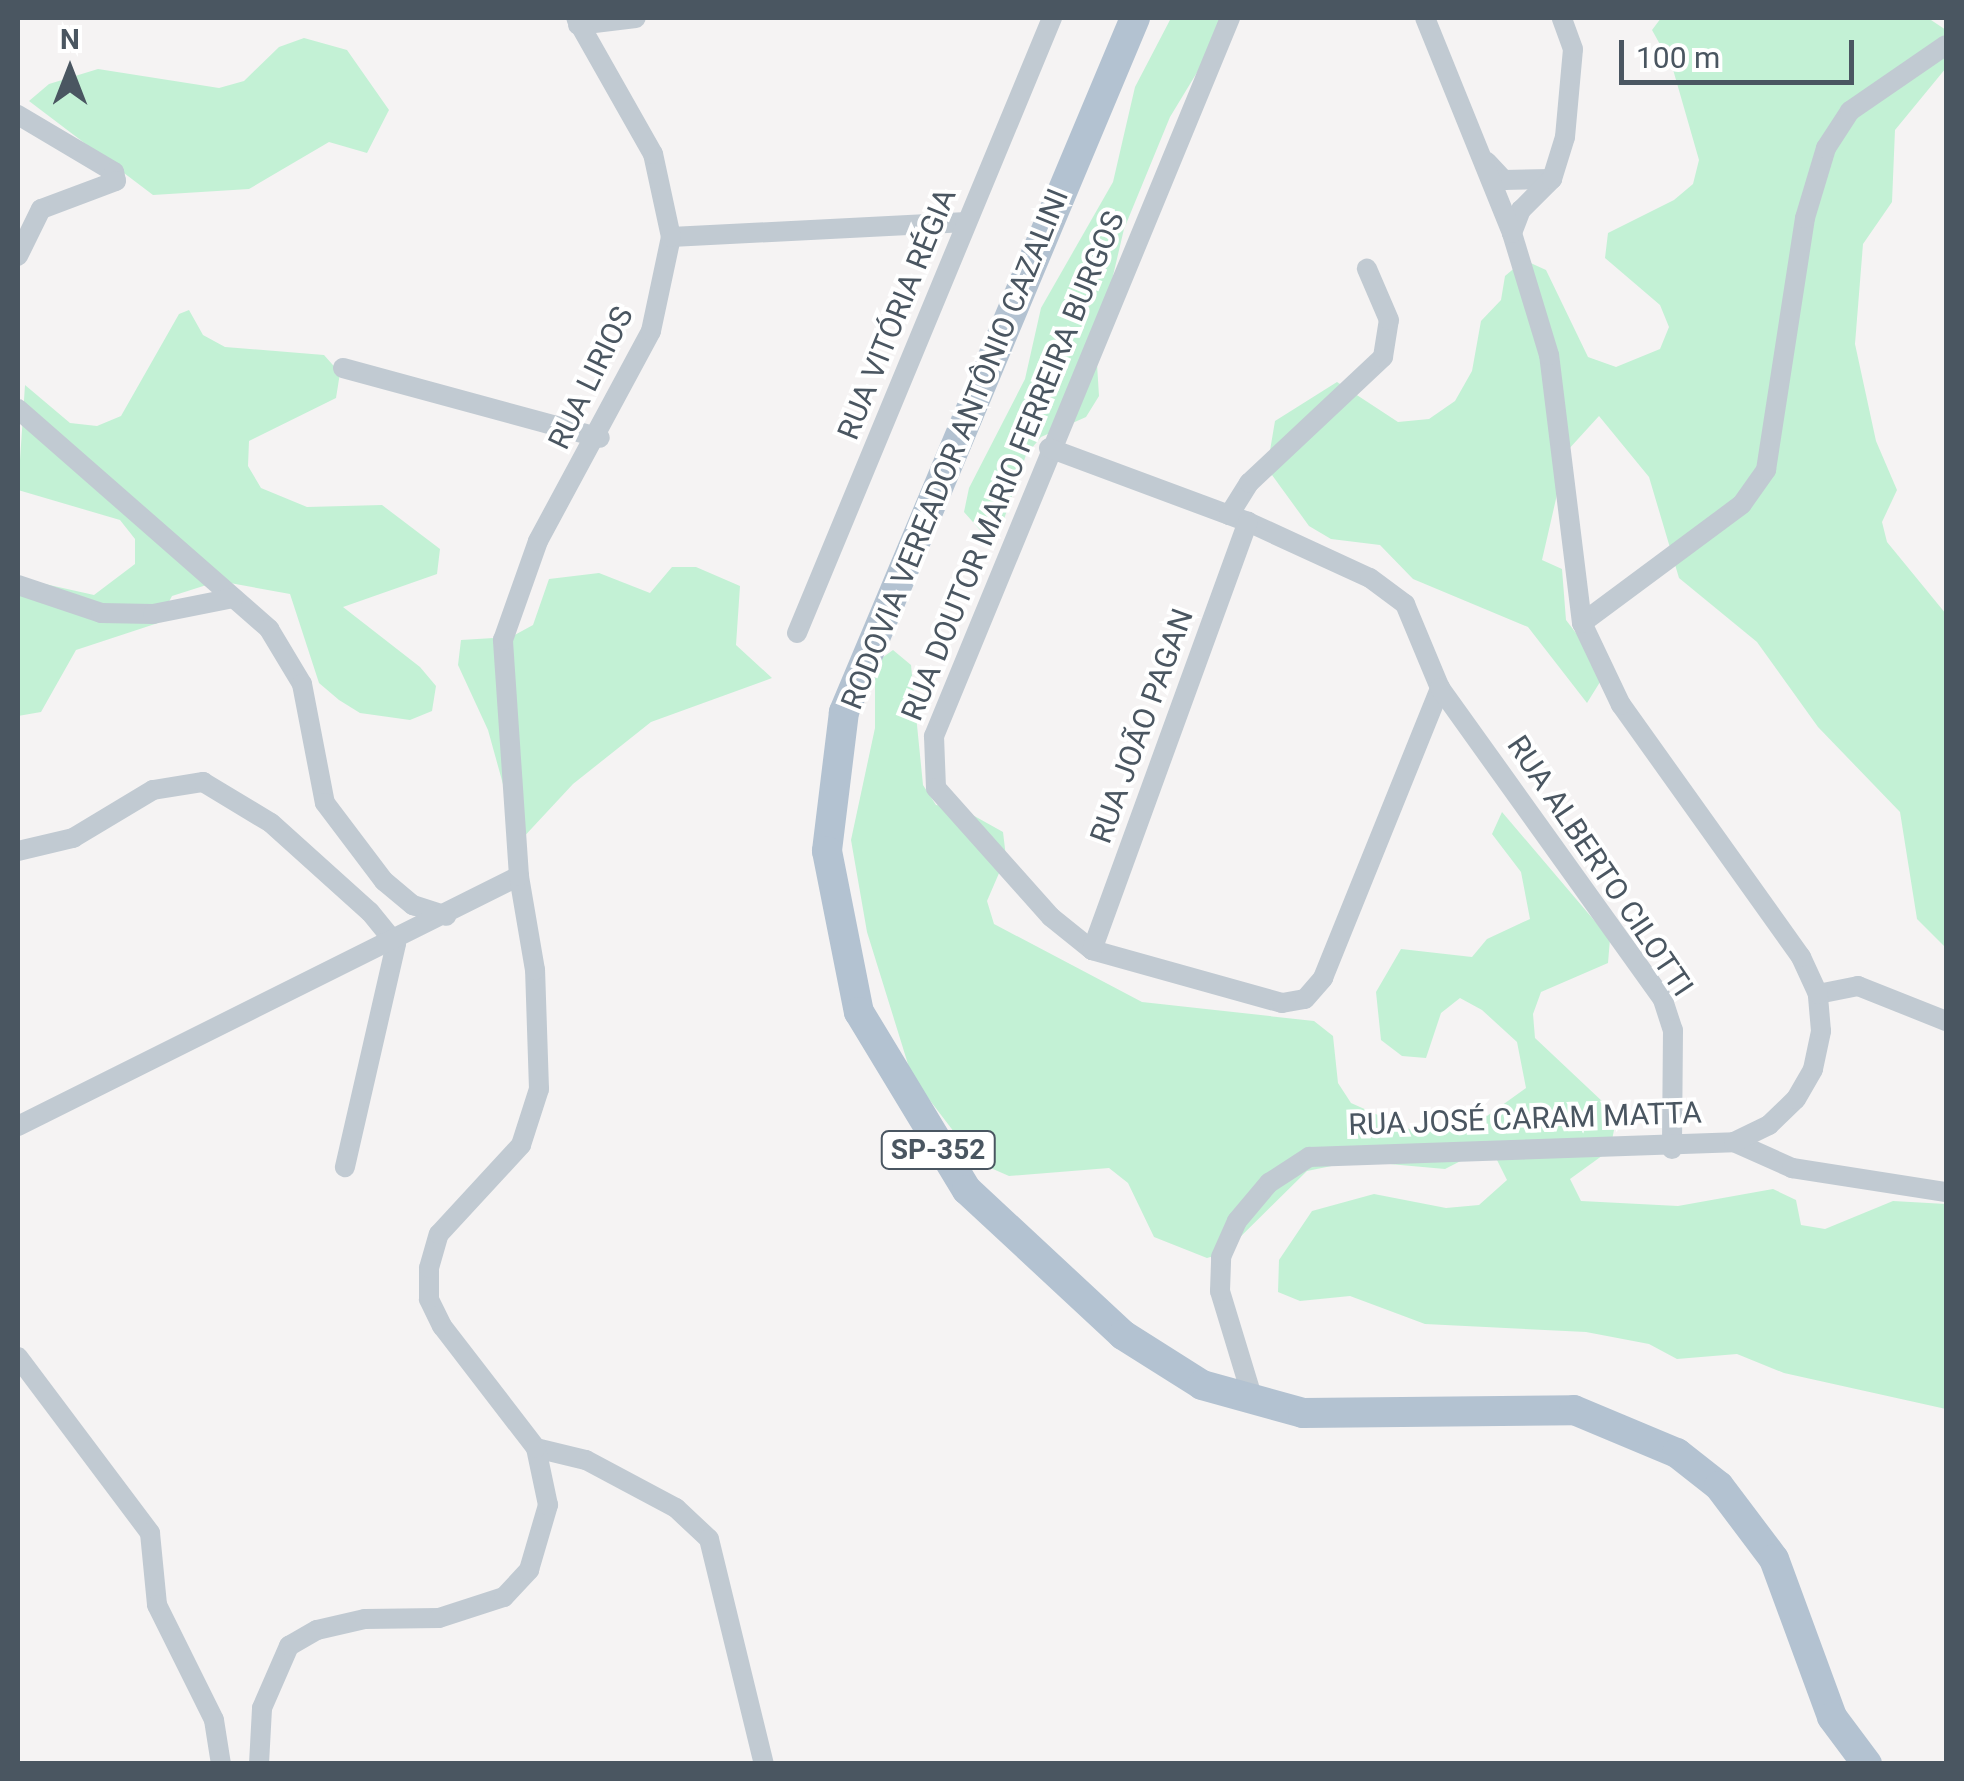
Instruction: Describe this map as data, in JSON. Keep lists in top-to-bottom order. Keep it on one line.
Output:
{"streets":{"main road":["RODOVIA VEREADOR ANTÔNIO CAZALINI","SP-352"],"street":["RUA VITÓRIA RÉGIA","RUA LIRIOS","RUA DOUTOR MARIO FERREIRA BURGOS","RUA JOÃO PAGAN","RUA ALBERTO CILOTTI","RUA JOSÉ CARAM MATTA"]},"crossings":[["RODOVIA VEREADOR ANTÔNIO CAZALINI","RUA JOSÉ CARAM MATTA"],["RUA DOUTOR MARIO FERREIRA BURGOS","RUA JOÃO PAGAN"],["RUA DOUTOR MARIO FERREIRA BURGOS","RUA ALBERTO CILOTTI"],["RUA JOÃO PAGAN","RUA ALBERTO CILOTTI"],["RUA ALBERTO CILOTTI","RUA JOSÉ CARAM MATTA"]],"scale_bar":"100 m","north":"top"}
